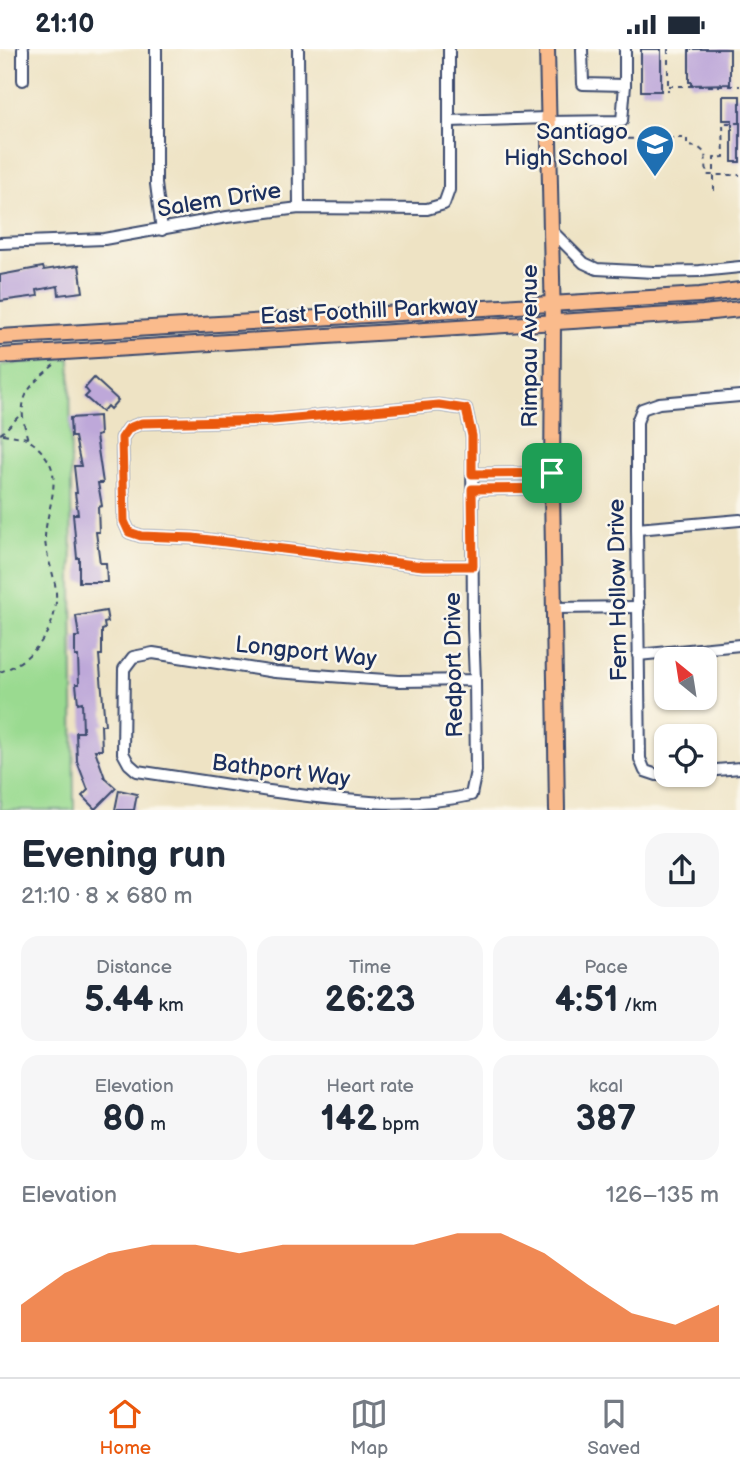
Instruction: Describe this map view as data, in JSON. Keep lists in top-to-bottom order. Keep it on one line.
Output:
{"streets":{"main road":["East Foothill Parkway","Rimpau Avenue"],"street":["Salem Drive","Fern Hollow Drive","Longport Way","Redport Drive","Bathport Way"]},"crossings":[["East Foothill Parkway","Rimpau Avenue"],["Longport Way","Redport Drive"],["Longport Way","Bathport Way"],["Redport Drive","Bathport Way"]],"places":{"school or university":["Santiago High School"]},"north":"top left","page":{"status":"21:10","heading":["Evening run","21:10 · 8 × 680 m"],"stats":[["Distance","5.44 km"],["Time","26:23"],["Pace","4:51 /km"],["Elevation","80 m"],["Heart rate","142 bpm"],["kcal","387"]],"chart":["Elevation","126–135 m"],"tabs":["Home","Map","Saved"]}}
